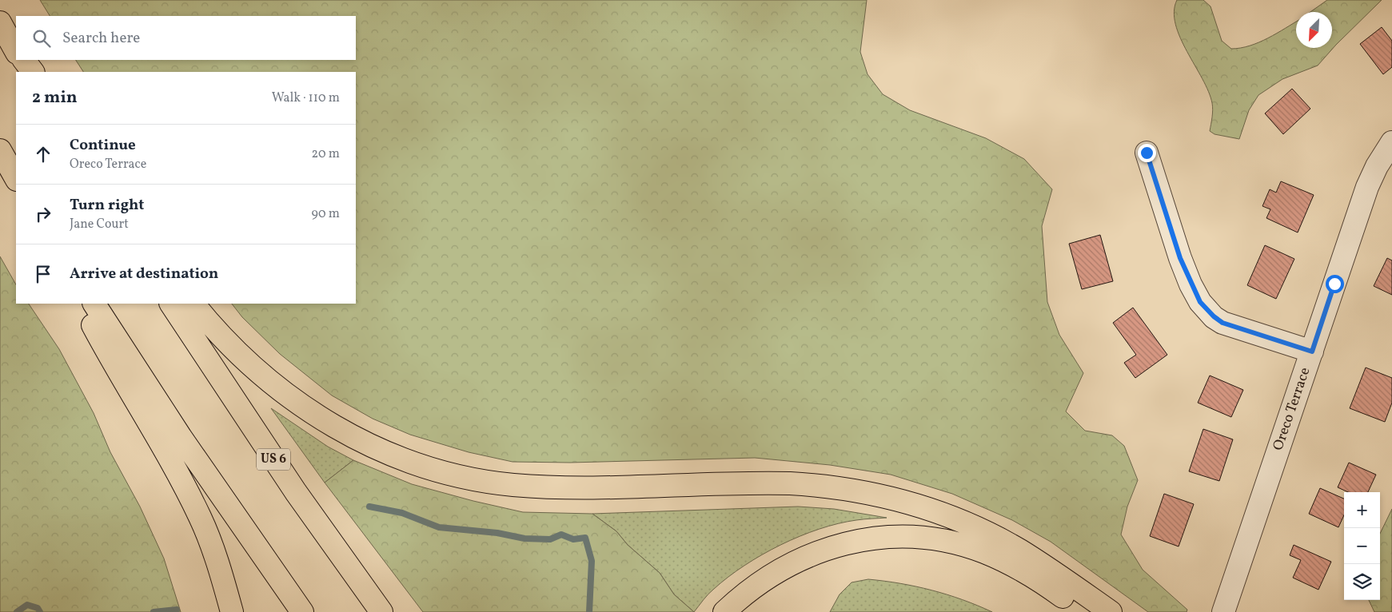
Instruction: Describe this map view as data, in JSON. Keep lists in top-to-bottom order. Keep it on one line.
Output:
{"streets":{"highway":["US 6"],"street":["Oreco Terrace"]},"north":"bottom left","page":{"search":"Search here","heading":["2 min","Walk · 110 m"],"list":[["Continue","Oreco Terrace","20 m"],["Turn right","Jane Court","90 m"],"Arrive at destination"],"map_buttons":["+","−"]}}
